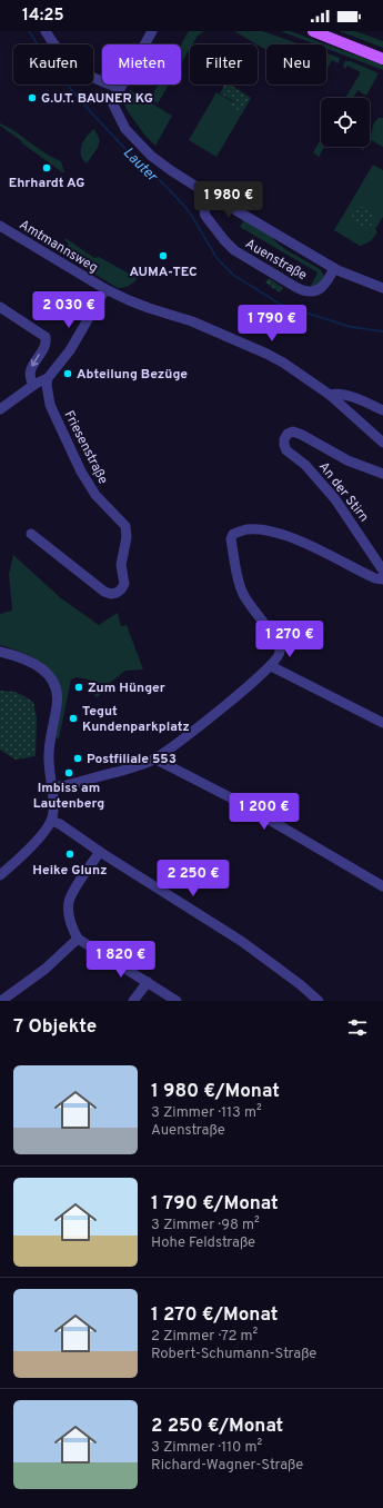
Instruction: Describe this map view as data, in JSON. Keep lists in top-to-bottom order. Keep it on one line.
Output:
{"streets":{"street":["Amtmannsweg","Auenstraße","Friesenstraße","An der Stirn"]},"water":["Lauter"],"places":["G.U.T. BAUNER KG","Ehrhardt AG","AUMA-TEC","Abteilung Bezüge","Zum Hünger","Tegut Kundenparkplatz","Postfiliale 553","Imbiss am Lautenberg","Heike Glunz"],"page":{"status":"14:25","chip":["Kaufen","Mieten","Filter","Neu"],"price":["1 980 €","2 030 €","1 790 €","1 270 €","1 200 €","2 250 €","1 820 €"],"heading":"7 Objekte","list":[{"name":"1 980 €/Monat","note":"3 Zimmer · 113 m² · Auenstraße"},{"name":"1 790 €/Monat","note":"3 Zimmer · 98 m² · Hohe Feldstraße"},{"name":"1 270 €/Monat","note":"2 Zimmer · 72 m² · Robert-Schumann-Straße"},{"name":"2 250 €/Monat","note":"3 Zimmer · 110 m² · Richard-Wagner-Straße"}]}}
